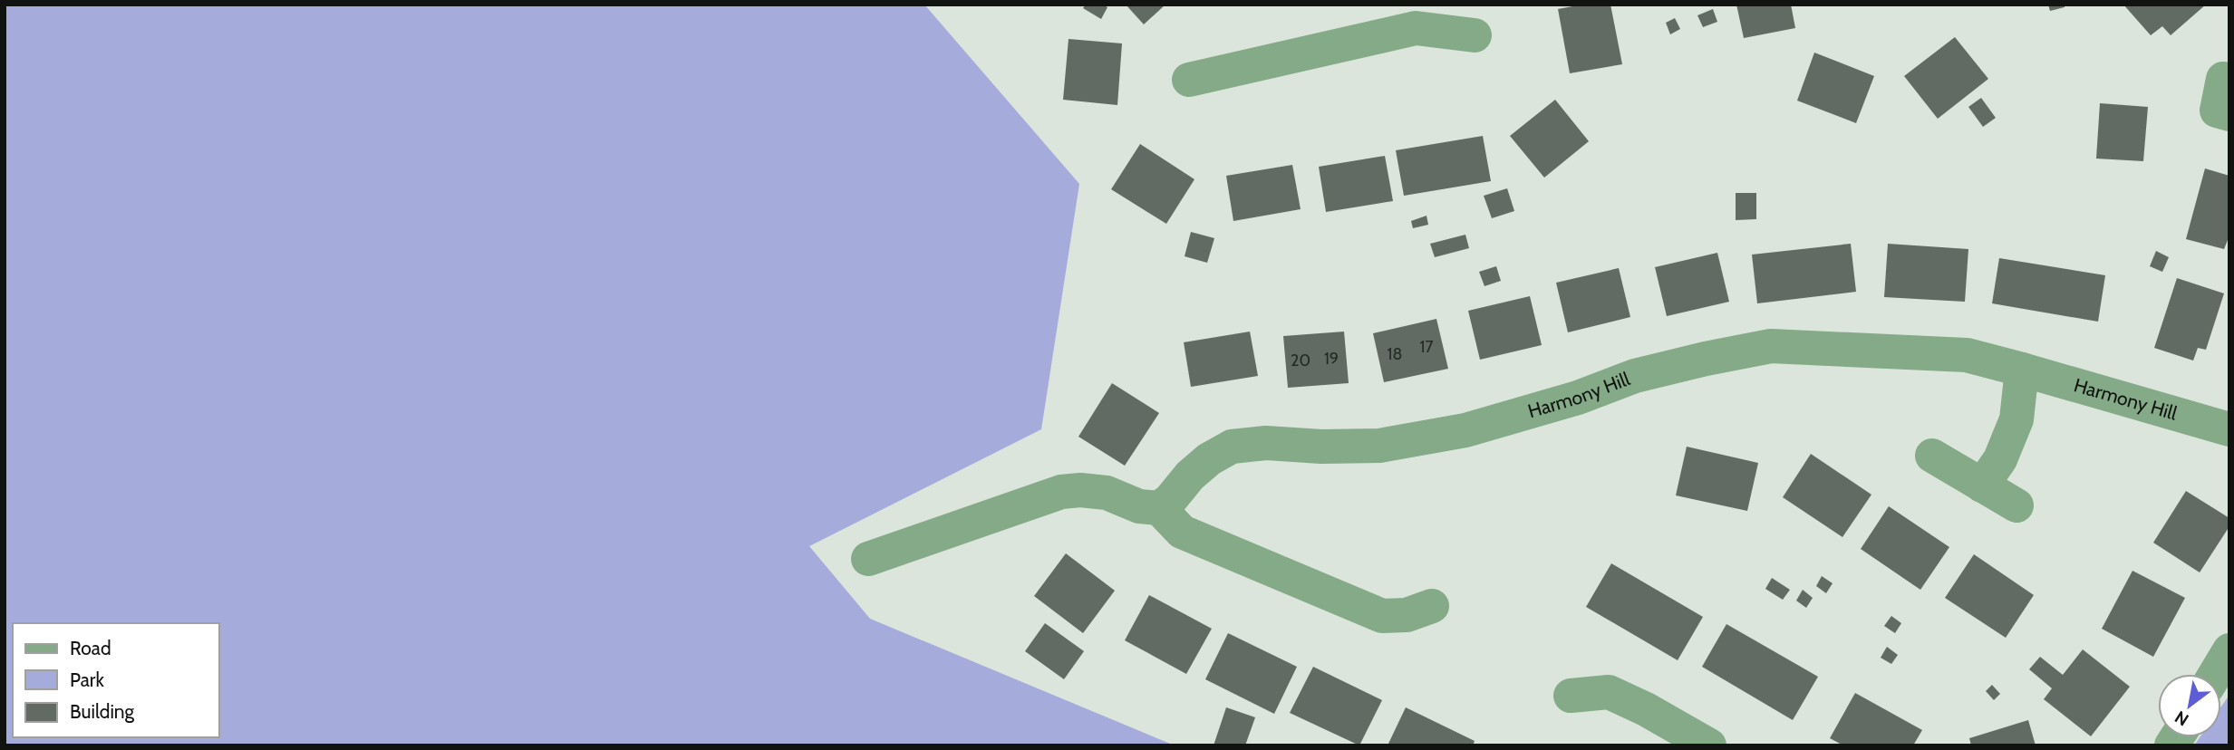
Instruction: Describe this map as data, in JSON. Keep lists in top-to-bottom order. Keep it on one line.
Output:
{"streets":{"street":["Harmony Hill"]},"house_numbers":["17","18","19","20"],"legend":["Road","Park","Building"],"north":"bottom left"}
